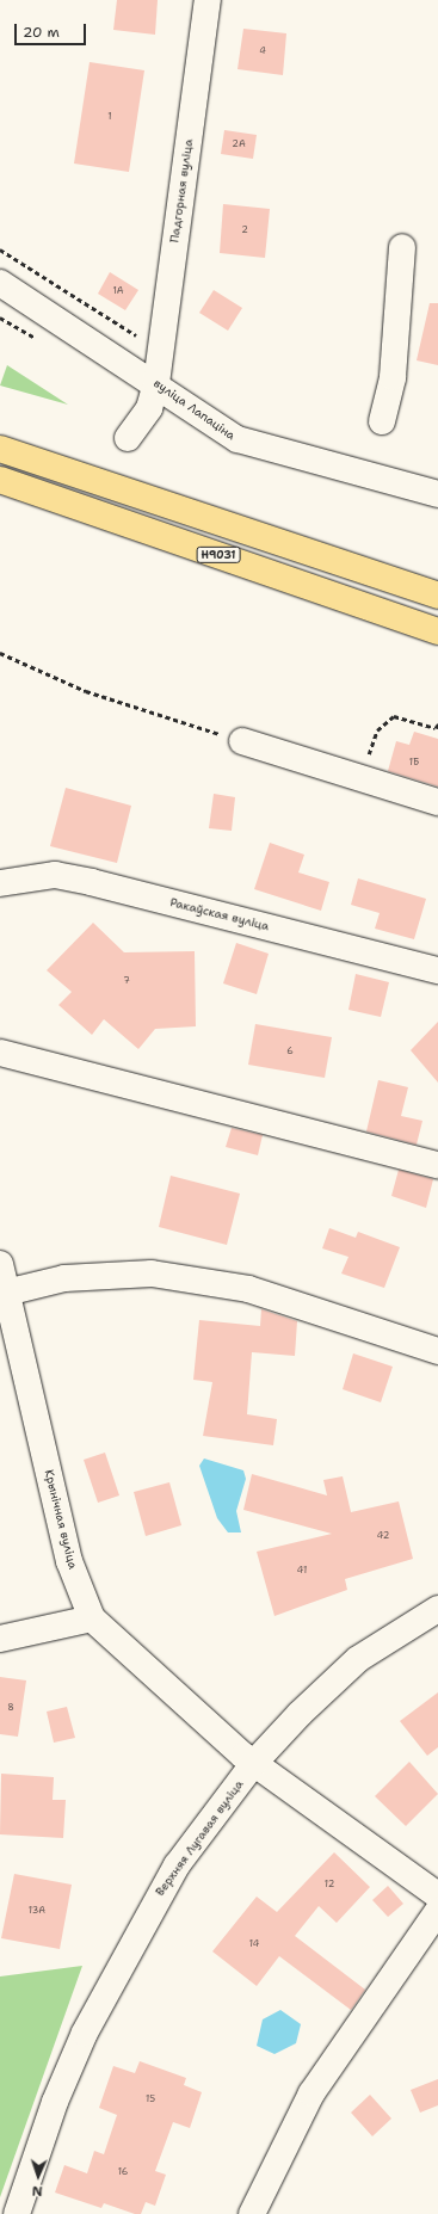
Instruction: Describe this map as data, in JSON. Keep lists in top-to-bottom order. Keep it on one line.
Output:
{"streets":{"main road":["Н9031"],"street":["Падгорная вуліца","вуліца Лапаціна","Ракаўская вуліца","Крынічная вуліца","Верхняя Лугавая вуліца"]},"crossings":[["Падгорная вуліца","вуліца Лапаціна"],["Крынічная вуліца","Верхняя Лугавая вуліца"]],"house_numbers":["4","1","2А","2","1А","1Б","7","6","42","41","8","12","13А","14","15","16"],"scale_bar":"20 m","north":"bottom"}
